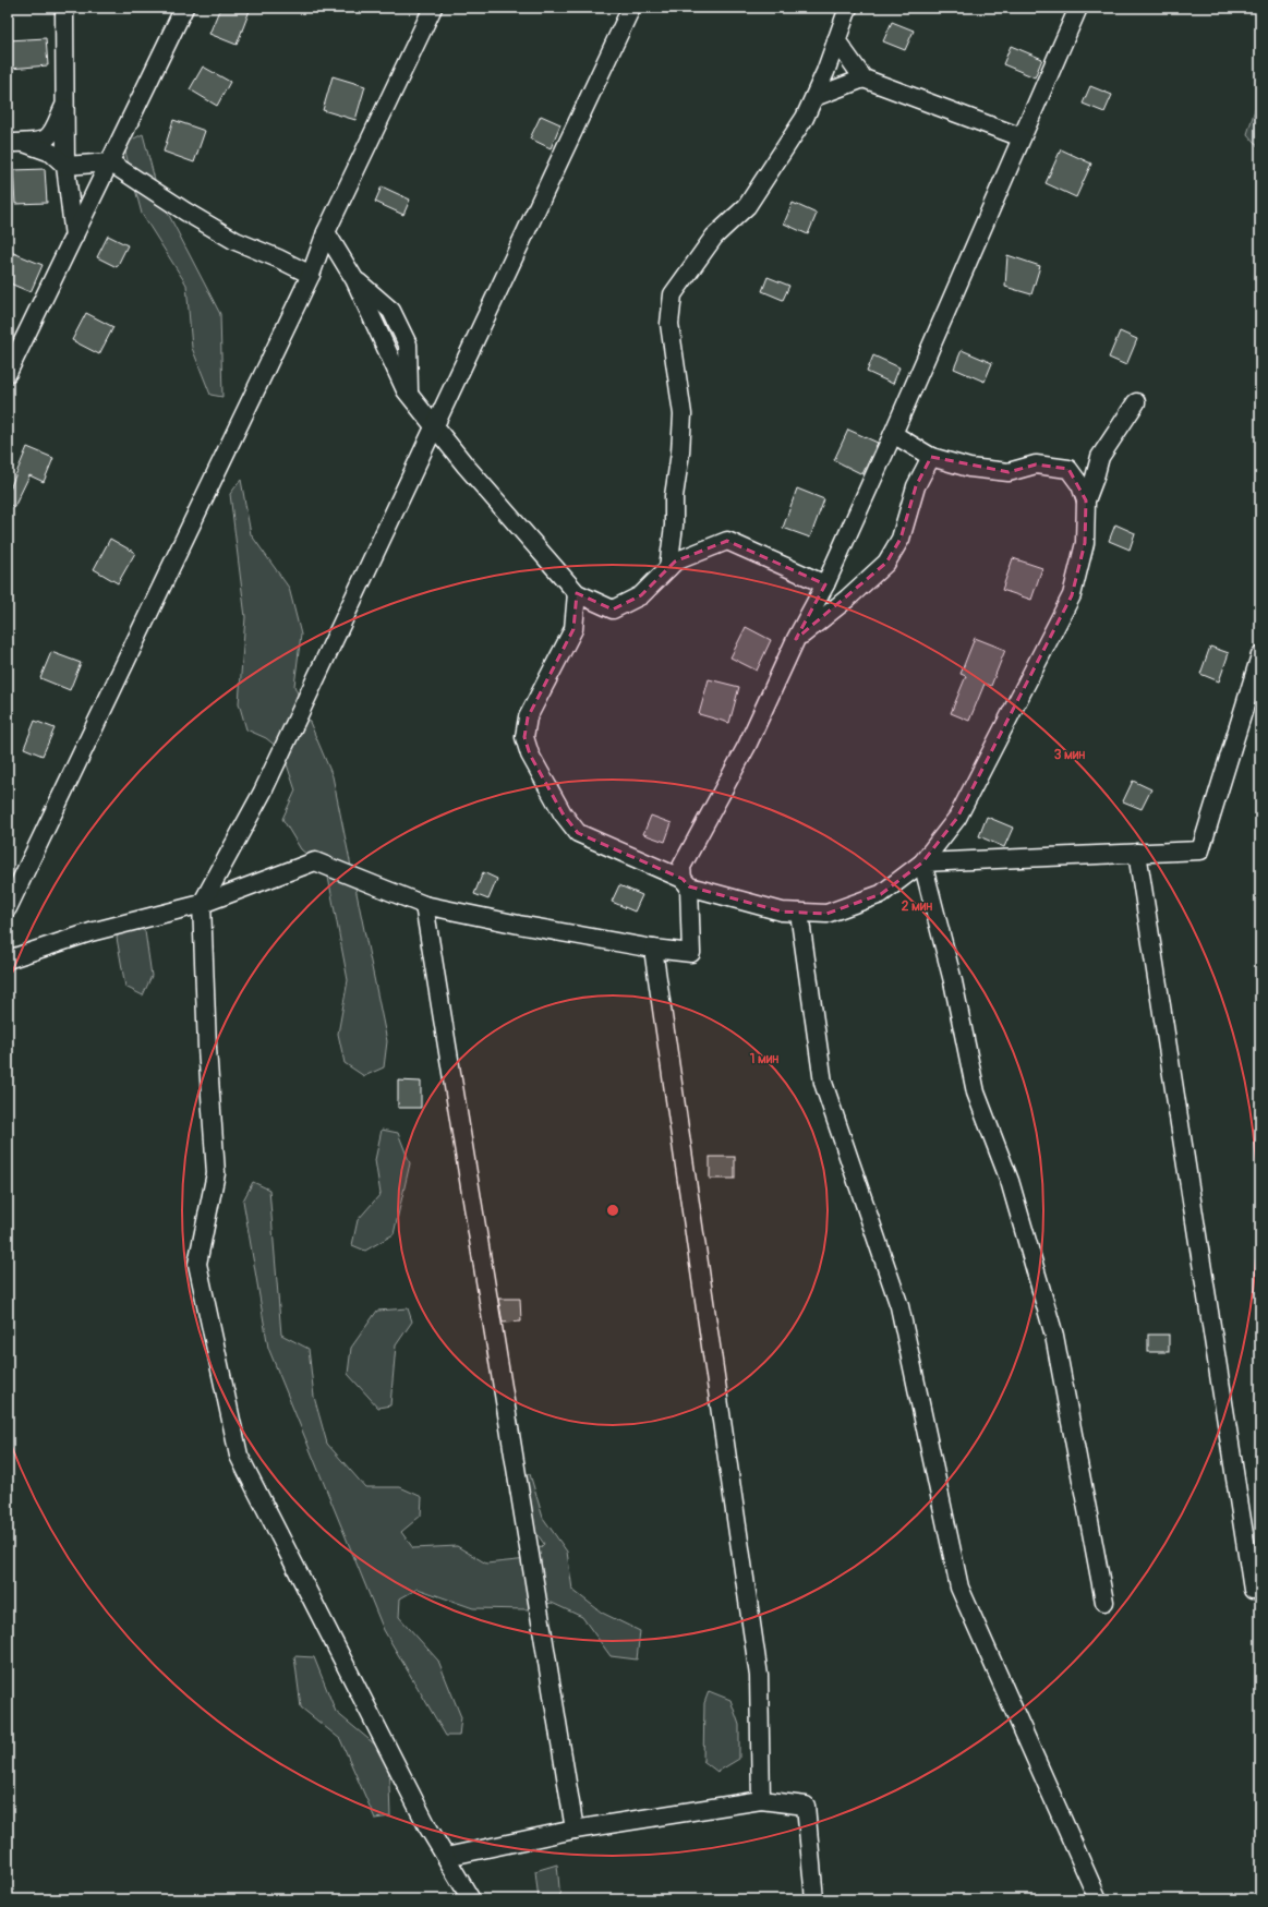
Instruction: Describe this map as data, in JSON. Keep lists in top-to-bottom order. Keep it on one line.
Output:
{"rings":["3 мин","2 мин","1 мин"]}
